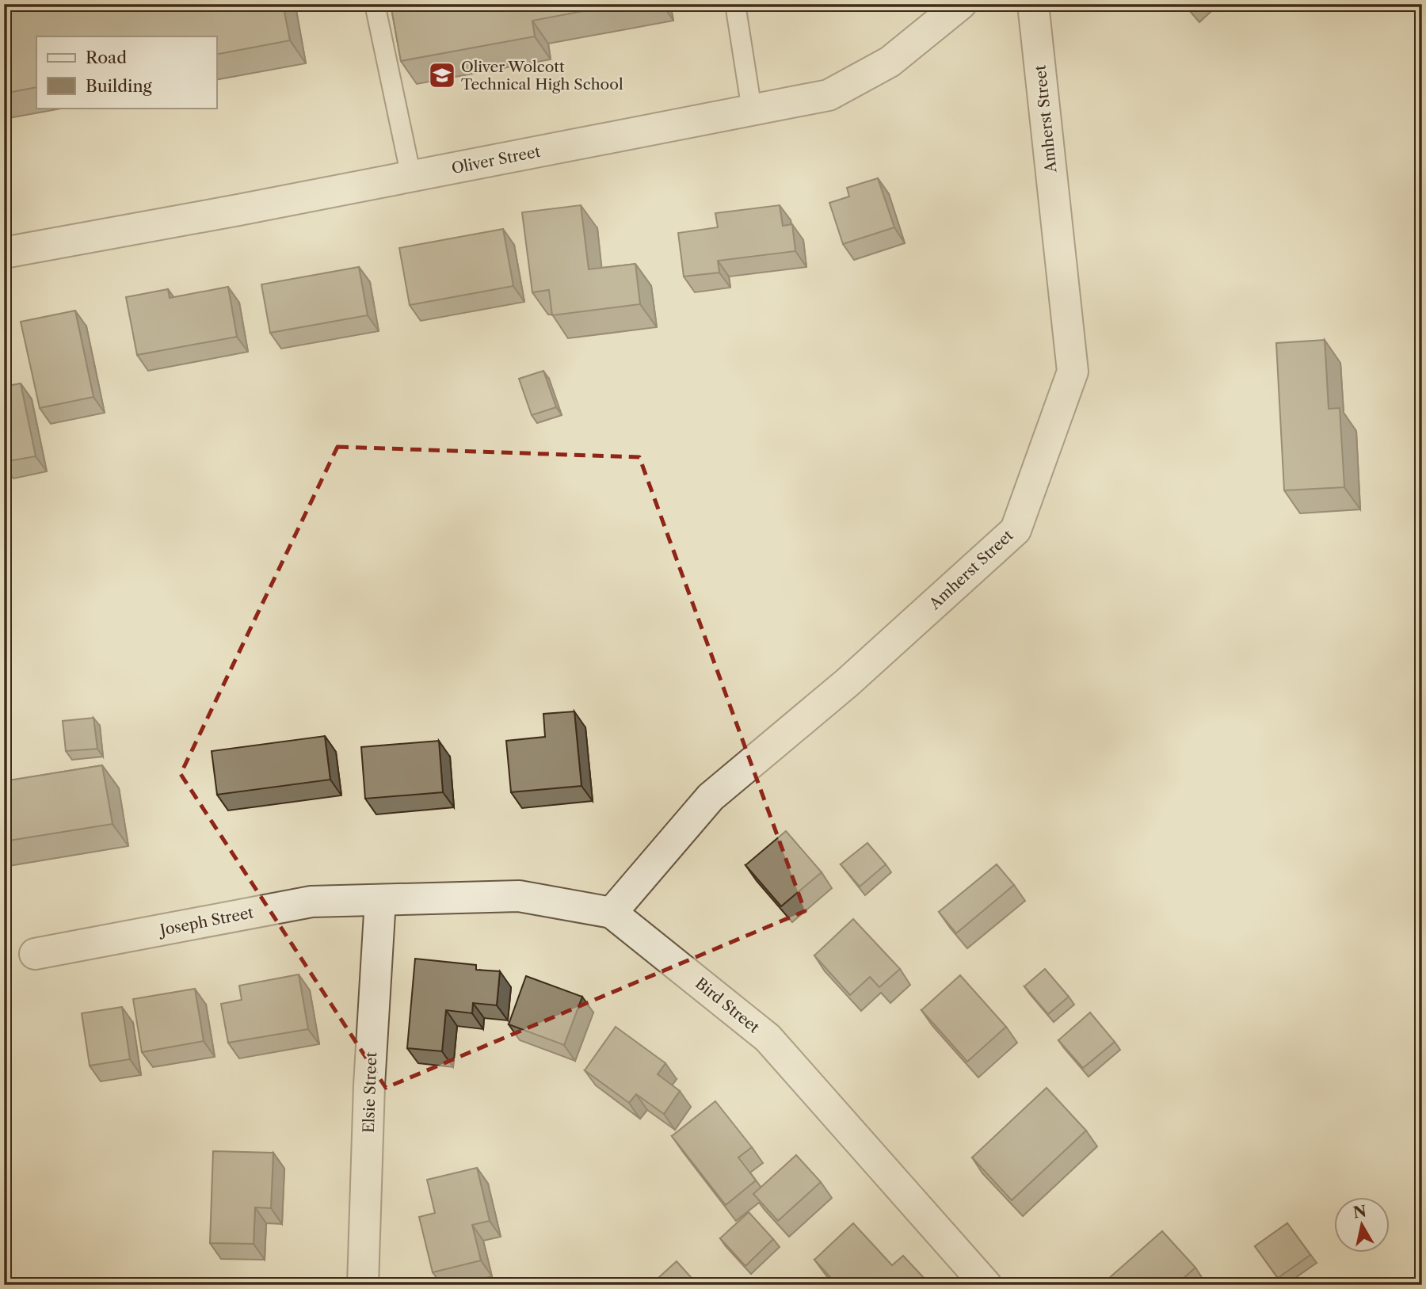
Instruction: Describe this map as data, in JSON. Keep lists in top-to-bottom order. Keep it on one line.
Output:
{"streets":{"street":["Amherst Street","Oliver Street","Joseph Street","Bird Street","Elsie Street"]},"crossings":[["Amherst Street","Bird Street"],["Joseph Street","Bird Street"],["Joseph Street","Elsie Street"],["Bird Street","Elsie Street"]],"places":{"school or university":["Oliver Wolcott Technical High School"]},"legend":["Road","Building"],"north":"top"}
